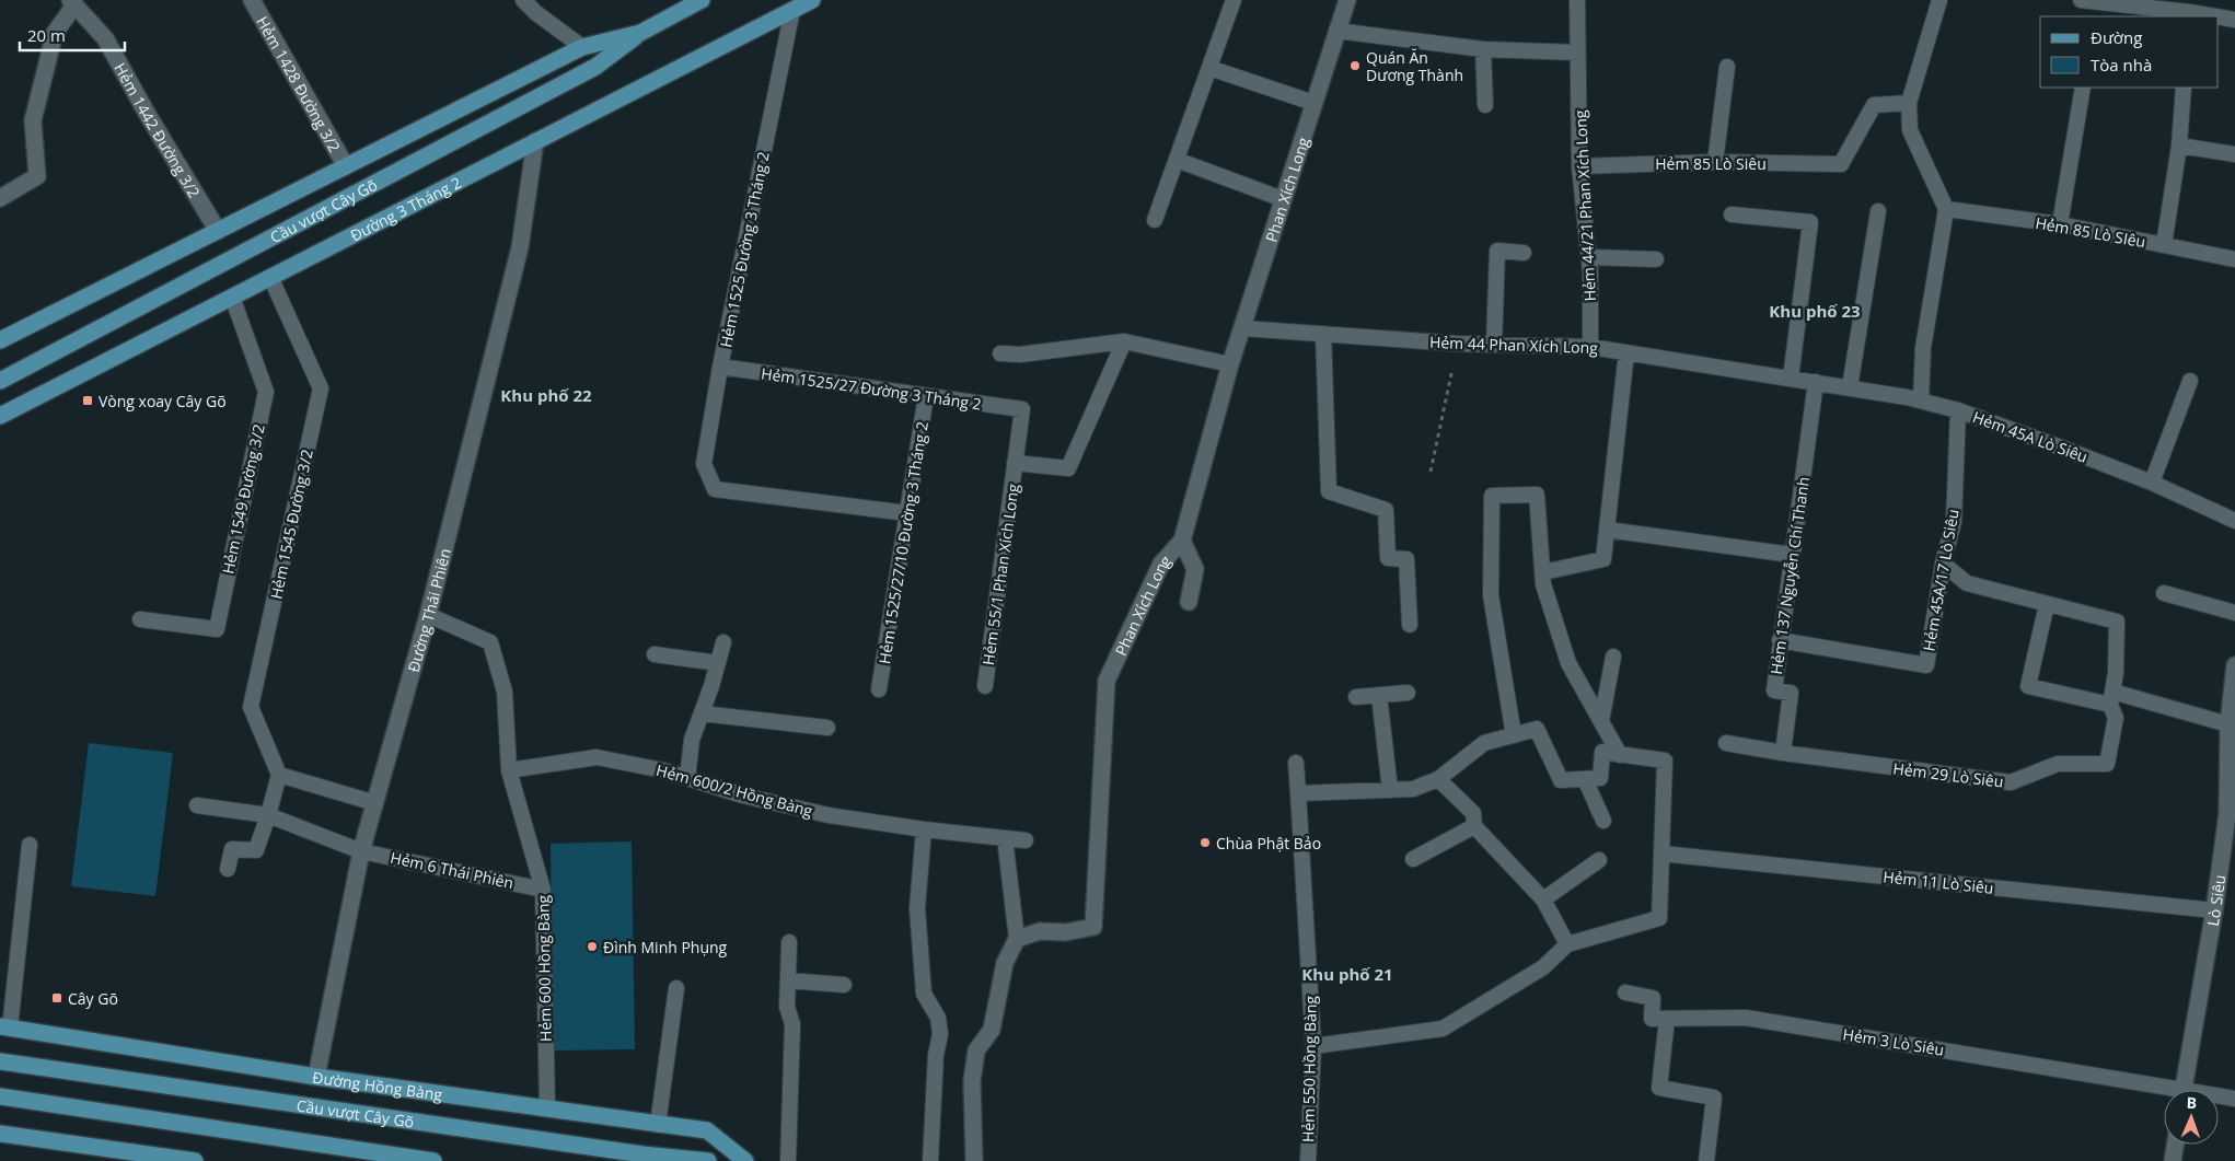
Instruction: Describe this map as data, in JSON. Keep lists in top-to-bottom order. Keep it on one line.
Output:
{"streets":{"main road":["Đường 3 Tháng 2","Cầu vượt Cây Gõ","Đường Hồng Bàng"],"street":["Hẻm 1428 Đường 3/2","Hẻm 1442 Đường 3/2","Phan Xích Long","Đường Thái Phiên","Lò Siêu"],"lane":["Hẻm 85 Lò Siêu","Hẻm 44/21 Phan Xích Long","Hẻm 85 Lò SIêu","Hẻm 1525 Đường 3 Tháng 2","Hẻm 44 Phan Xích Long","Hẻm 1525/27 Đường 3 Tháng 2","Hẻm 45A Lò Siêu","Hẻm 1549 Đường 3/2","Hẻm 1545 Đường 3/2","Hẻm 1525/27/10 Đường 3 Tháng 2","Hẻm 55/1 Phan Xích Long","Hẻm 137 Nguyễn Chí Thanh","Hẻm 45A/17 Lò Siêu","Hẻm 29 Lò Siêu","Hẻm 600/2 Hồng Bàng","Hẻm 6 Thái Phiên","Hẻm 11 Lò Siêu","Hẻm 600 Hồng Bàng","Hẻm 3 Lò Siêu","Hẻm 550 Hồng Bàng"]},"crossings":[["Hẻm 85 Lò Siêu","Hẻm 44/21 Phan Xích Long"],["Phan Xích Long","Hẻm 44 Phan Xích Long"],["Hẻm 44/21 Phan Xích Long","Hẻm 44 Phan Xích Long"],["Đường 3 Tháng 2","Hẻm 1525 Đường 3 Tháng 2"],["Đường 3 Tháng 2","Hẻm 1549 Đường 3/2"],["Đường 3 Tháng 2","Hẻm 1545 Đường 3/2"],["Đường 3 Tháng 2","Đường Thái Phiên"],["Hẻm 1525 Đường 3 Tháng 2","Hẻm 1525/27 Đường 3 Tháng 2"],["Hẻm 1525 Đường 3 Tháng 2","Hẻm 1525/27/10 Đường 3 Tháng 2"],["Hẻm 44 Phan Xích Long","Hẻm 45A Lò Siêu"],["Hẻm 44 Phan Xích Long","Hẻm 137 Nguyễn Chí Thanh"],["Hẻm 1525/27 Đường 3 Tháng 2","Hẻm 1525/27/10 Đường 3 Tháng 2"],["Hẻm 1525/27 Đường 3 Tháng 2","Hẻm 55/1 Phan Xích Long"],["Hẻm 45A Lò Siêu","Hẻm 137 Nguyễn Chí Thanh"],["Hẻm 45A Lò Siêu","Hẻm 45A/17 Lò Siêu"],["Hẻm 137 Nguyễn Chí Thanh","Hẻm 45A/17 Lò Siêu"],["Hẻm 137 Nguyễn Chí Thanh","Hẻm 29 Lò Siêu"],["Đường Thái Phiên","Hẻm 6 Thái Phiên"],["Đường Thái Phiên","Hẻm 600 Hồng Bàng"],["Đường Thái Phiên","Đường Hồng Bàng"],["Hẻm 600/2 Hồng Bàng","Hẻm 600 Hồng Bàng"],["Hẻm 6 Thái Phiên","Hẻm 600 Hồng Bàng"],["Hẻm 11 Lò Siêu","Lò Siêu"],["Hẻm 600 Hồng Bàng","Đường Hồng Bàng"]],"districts":["Khu phố 23","Khu phố 22","Khu phố 21"],"places":{"other":["Quán Ăn Dương Thành","Chùa Phật Bảo","Đình Minh Phụng"],"transit":["Vòng xoay Cây Gõ","Cây Gõ"]},"legend":["Đường","Tòa nhà"],"scale_bar":"20 m","north":"top"}
